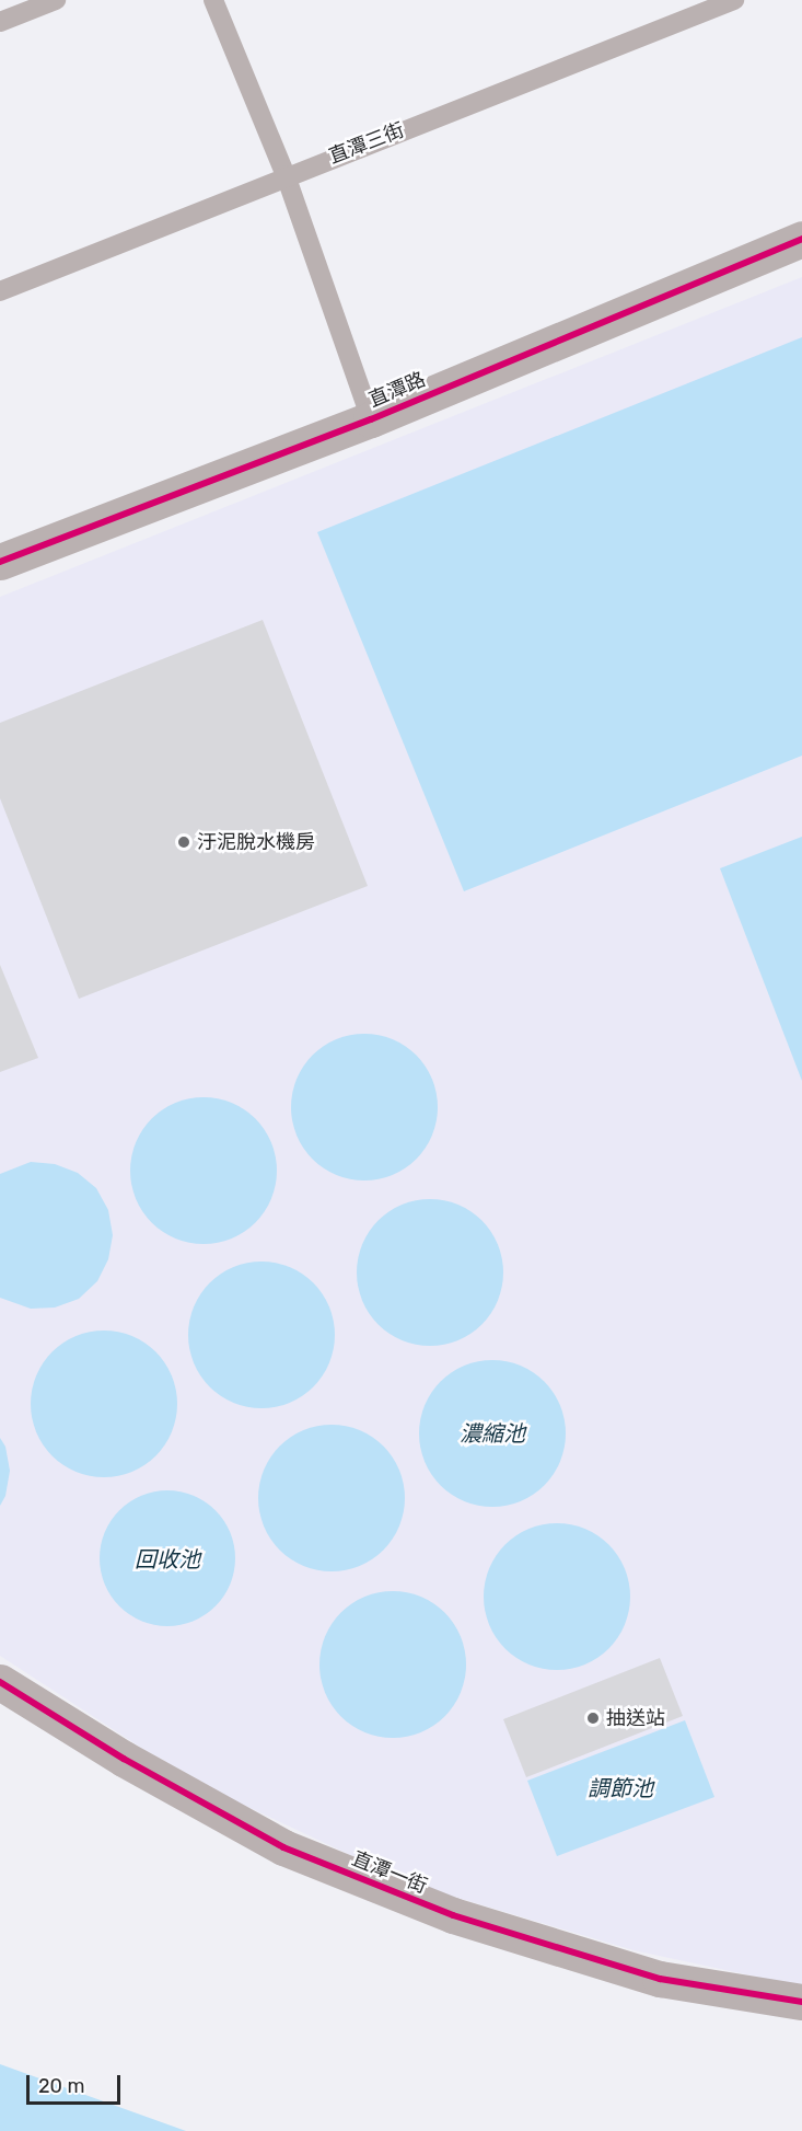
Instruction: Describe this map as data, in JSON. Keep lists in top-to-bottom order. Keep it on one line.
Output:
{"streets":{"street":["直潭路","直潭一街"],"lane":["直潭三街"]},"water":["濃縮池","回收池","調節池"],"places":["汙泥脫水機房","抽送站"],"scale_bar":"20 m"}
